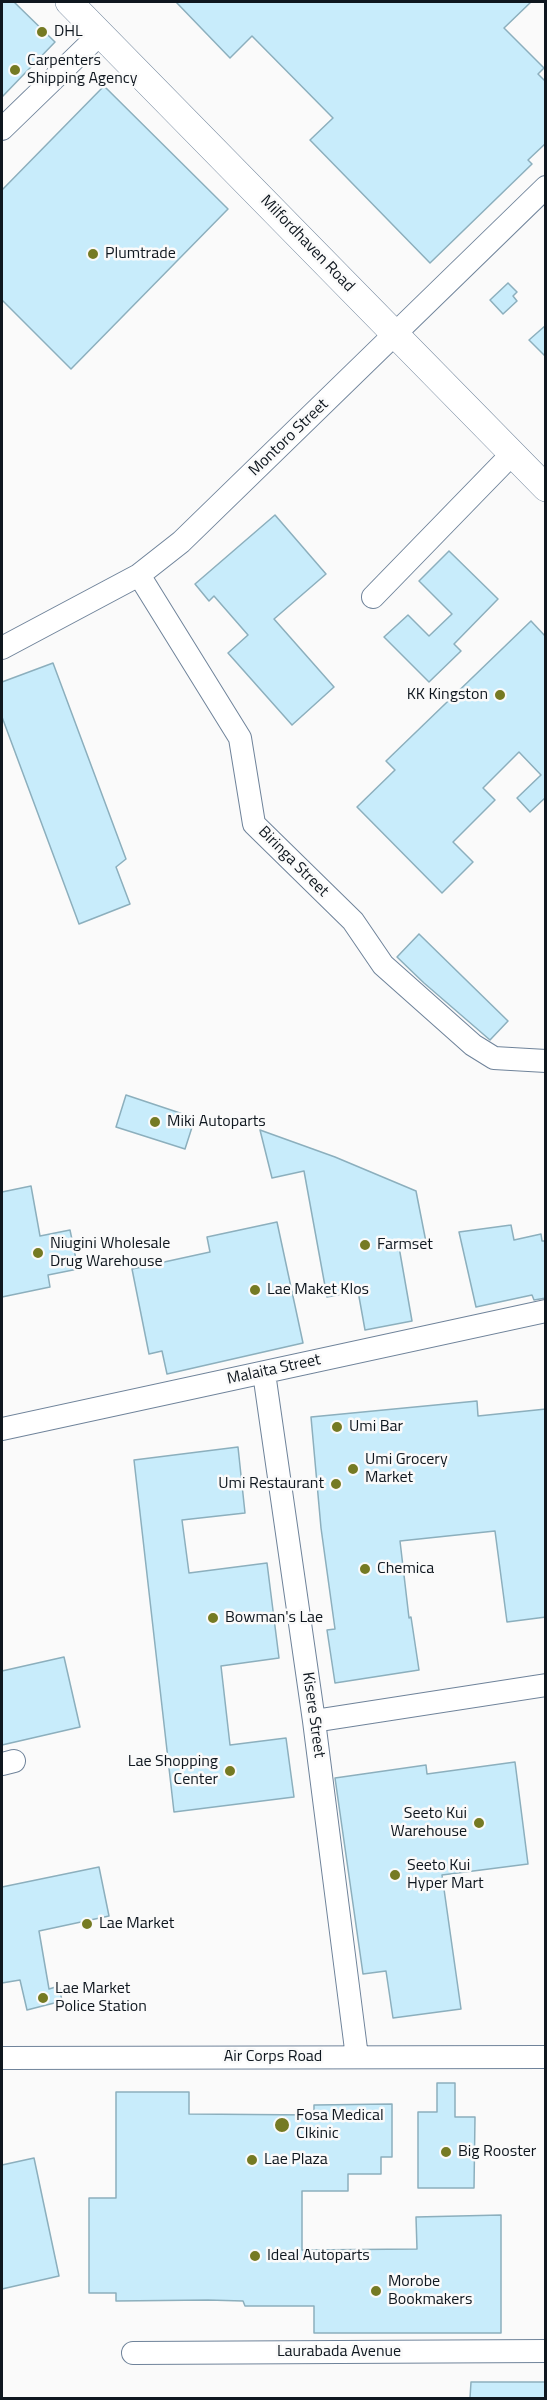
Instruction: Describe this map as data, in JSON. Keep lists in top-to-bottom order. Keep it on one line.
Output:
{"streets":{"main road":["Milfordhaven Road"],"street":["Montoro Street","Biringa Street","Malaita Street","Kisere Street","Air Corps Road","Laurabada Avenue"]},"crossings":[["Milfordhaven Road","Montoro Street"],["Montoro Street","Biringa Street"],["Malaita Street","Kisere Street"],["Kisere Street","Air Corps Road"]],"places":["DHL","Carpenters Shipping Agency","Plumtrade","KK Kingston","Miki Autoparts","Farmset","Niugini Wholesale Drug Warehouse","Lae Maket Klos","Umi Bar","Umi Grocery Market","Umi Restaurant","Chemica","Bowman's Lae","Lae Shopping Center","Seeto Kui Warehouse","Seeto Kui Hyper Mart","Lae Market","Lae Market Police Station","Fosa Medical Clkinic","Big Rooster","Lae Plaza","Ideal Autoparts","Morobe Bookmakers"]}
